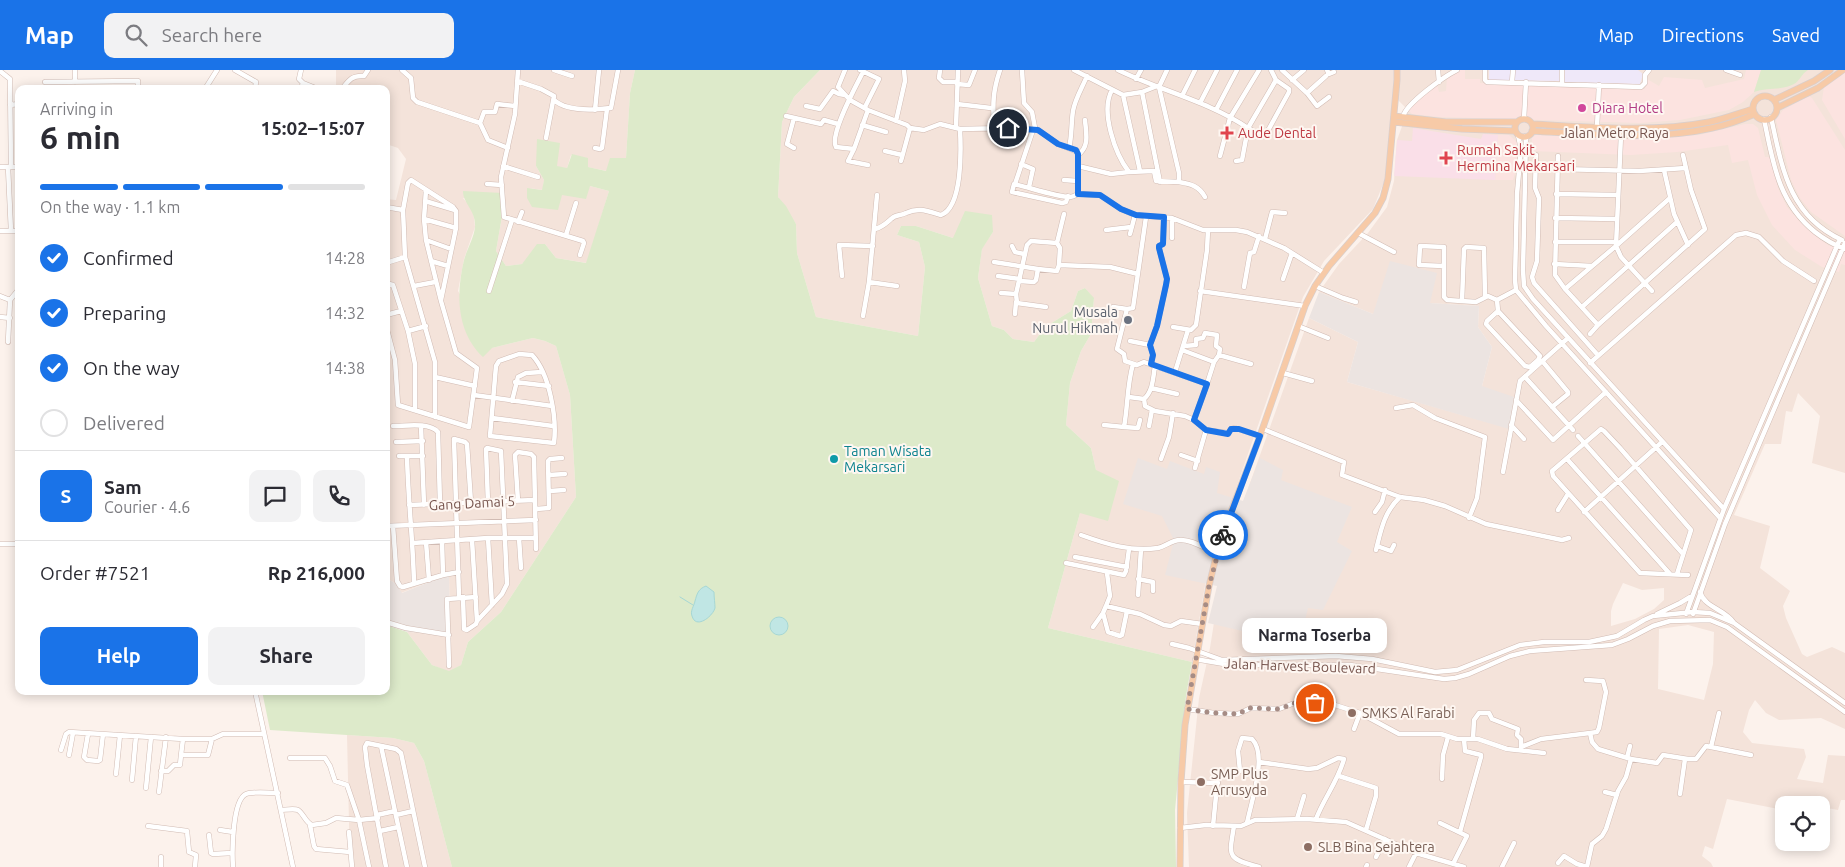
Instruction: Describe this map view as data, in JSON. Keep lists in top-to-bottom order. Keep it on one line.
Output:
{"streets":{"main road":["Jalan Metro Raya"],"street":["Gang Damai 5","Jalan Harvest Boulevard"]},"places":{"other":["Diara Hotel","Musala Nurul Hikmah","Taman Wisata Mekarsari","Narma Toserba","SMKS Al Farabi","SMP Plus Arrusyda","SLB Bina Sejahtera"],"health":["Aude Dental","Rumah Sakit Hermina Mekarsari"]},"page":{"header":"Map","search":"Search here","nav":["Map","Directions","Saved"],"heading":["6 min","Arriving in","15:02–15:07"],"panel":["Sam","Courier · 4.6","Order #7521","Rp 216,000"],"bar":"On the way · 1.1 km","list":[["Confirmed","14:28"],["Preparing","14:32"],["On the way","14:38"],"Delivered"],"round":"S","buttons":["Help","Share"],"bubble":"Narma Toserba"}}
